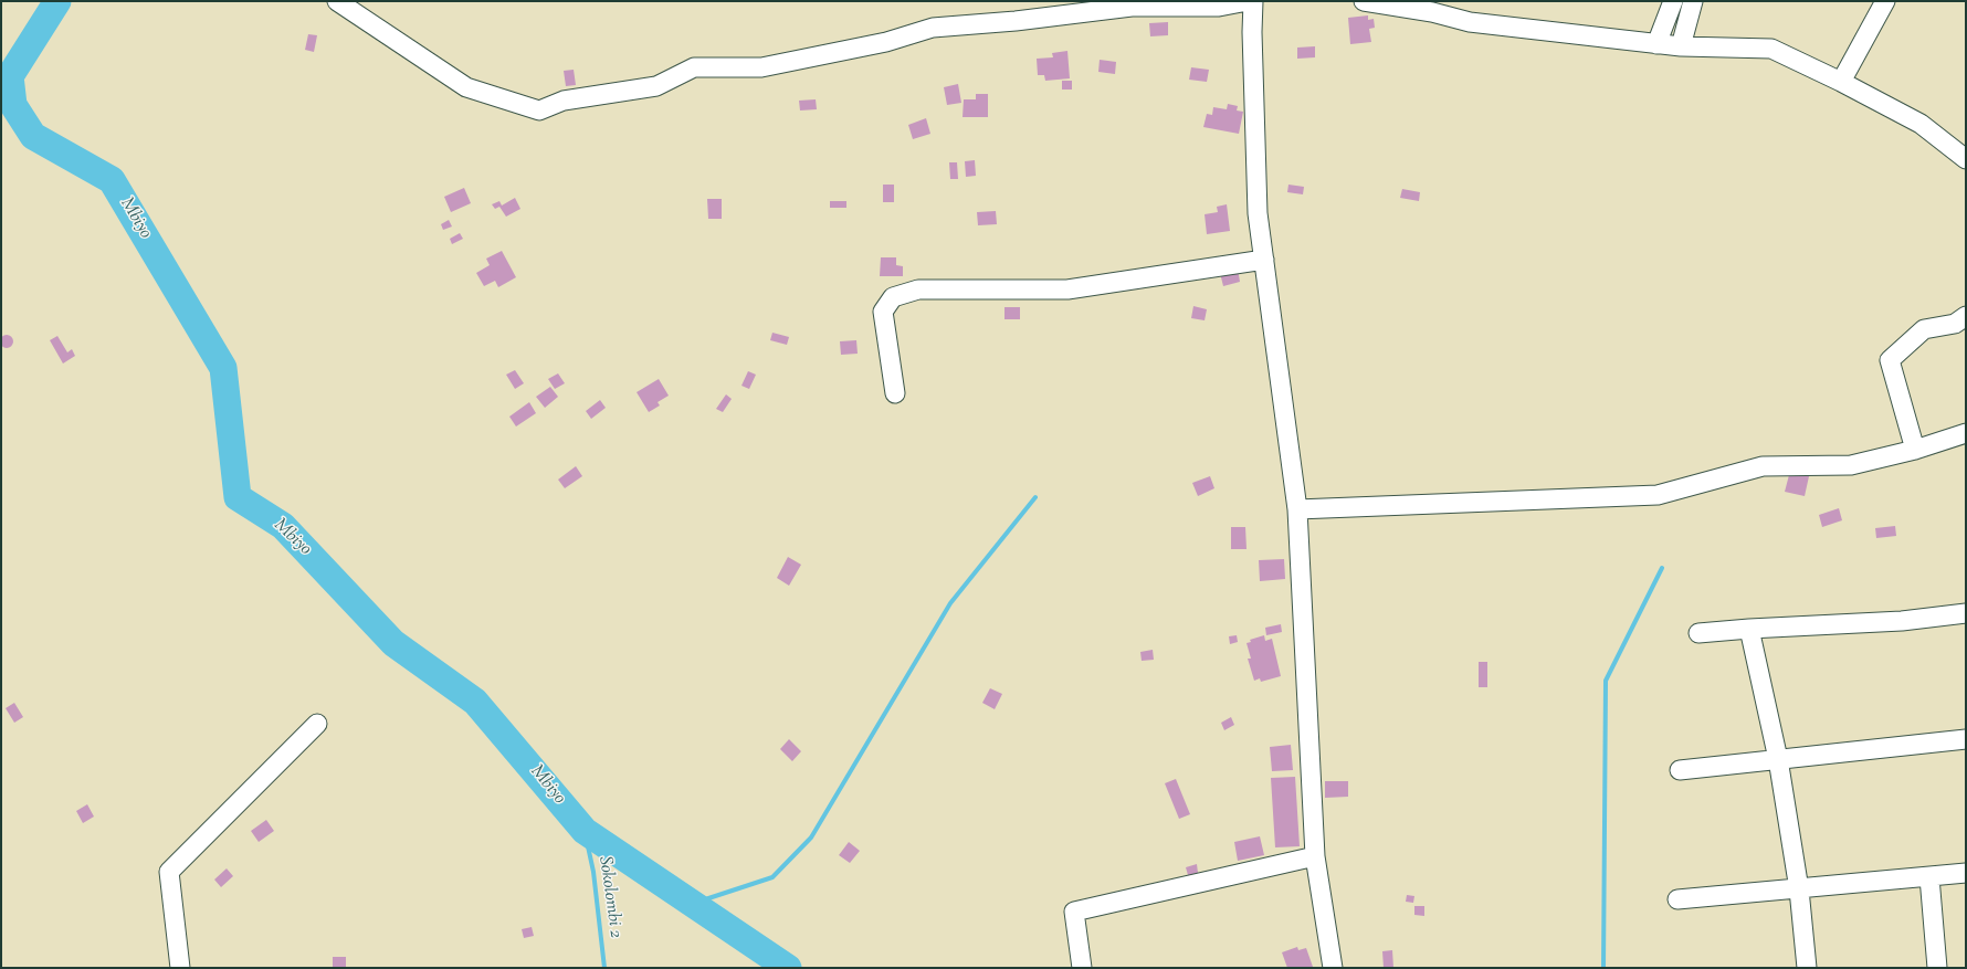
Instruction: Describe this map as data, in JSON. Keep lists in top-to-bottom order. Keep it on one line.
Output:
{"water":["Mbiyo","Sokolombi 2"]}
